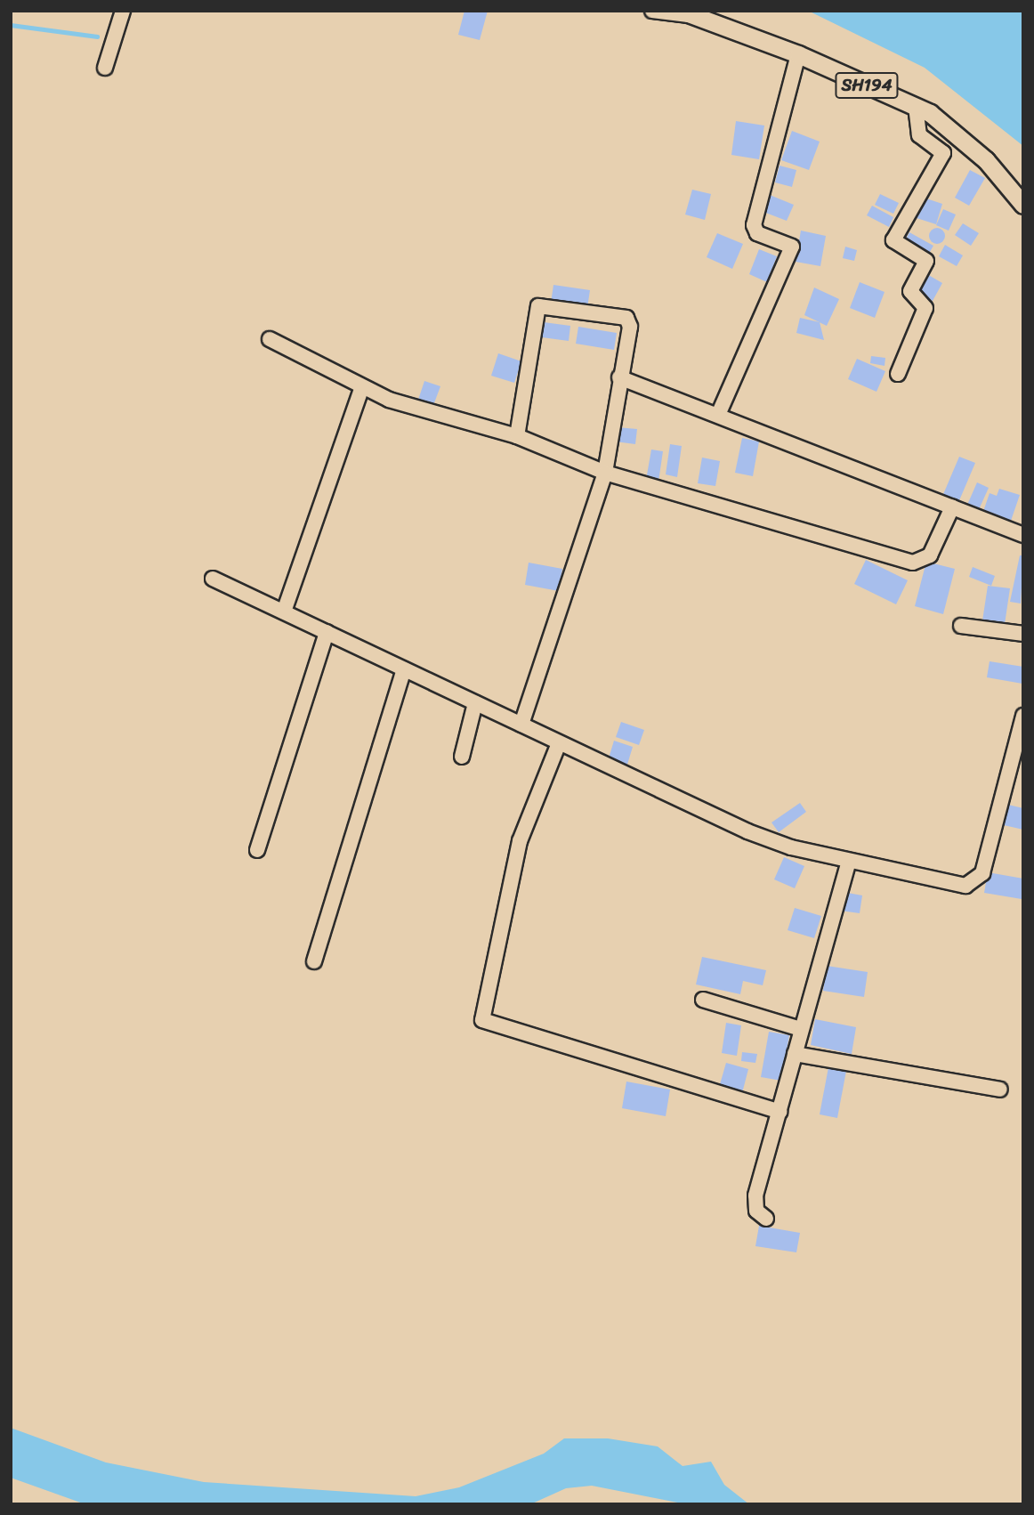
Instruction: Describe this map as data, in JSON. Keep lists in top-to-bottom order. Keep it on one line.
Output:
{"streets":{"main road":["SH194"]}}
